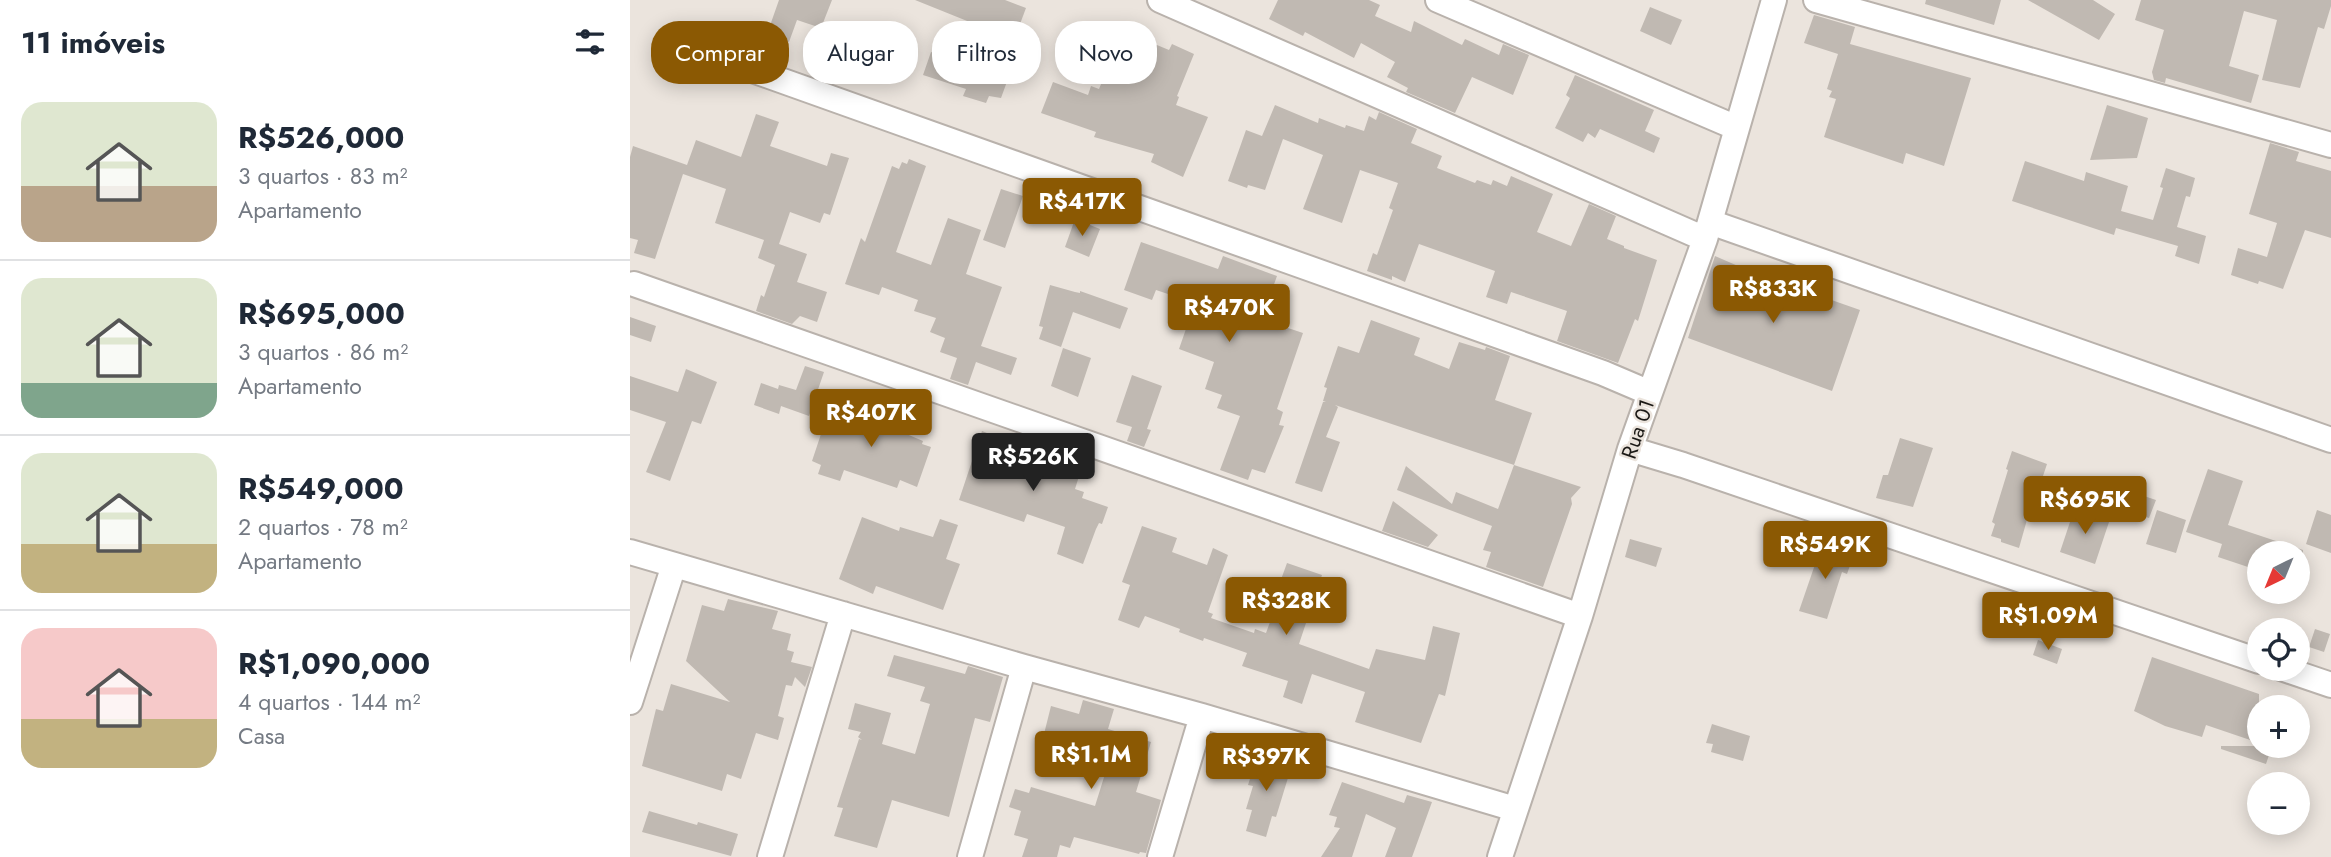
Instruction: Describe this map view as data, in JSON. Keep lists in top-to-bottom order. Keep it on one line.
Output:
{"streets":{"street":["Rua 01"]},"north":"bottom left","page":{"heading":"11 imóveis","chip":["Comprar","Alugar","Filtros","Novo"],"list":[{"name":"R$526,000","note":"3 quartos · 83 m² · Apartamento"},{"name":"R$695,000","note":"3 quartos · 86 m² · Apartamento"},{"name":"R$549,000","note":"2 quartos · 78 m² · Apartamento"},{"name":"R$1,090,000","note":"4 quartos · 144 m² · Casa"}],"price":["R$417K","R$833K","R$470K","R$407K","R$526K","R$695K","R$549K","R$328K","R$1.09M","R$1.1M","R$397K"],"map_buttons":["+","−"]}}
